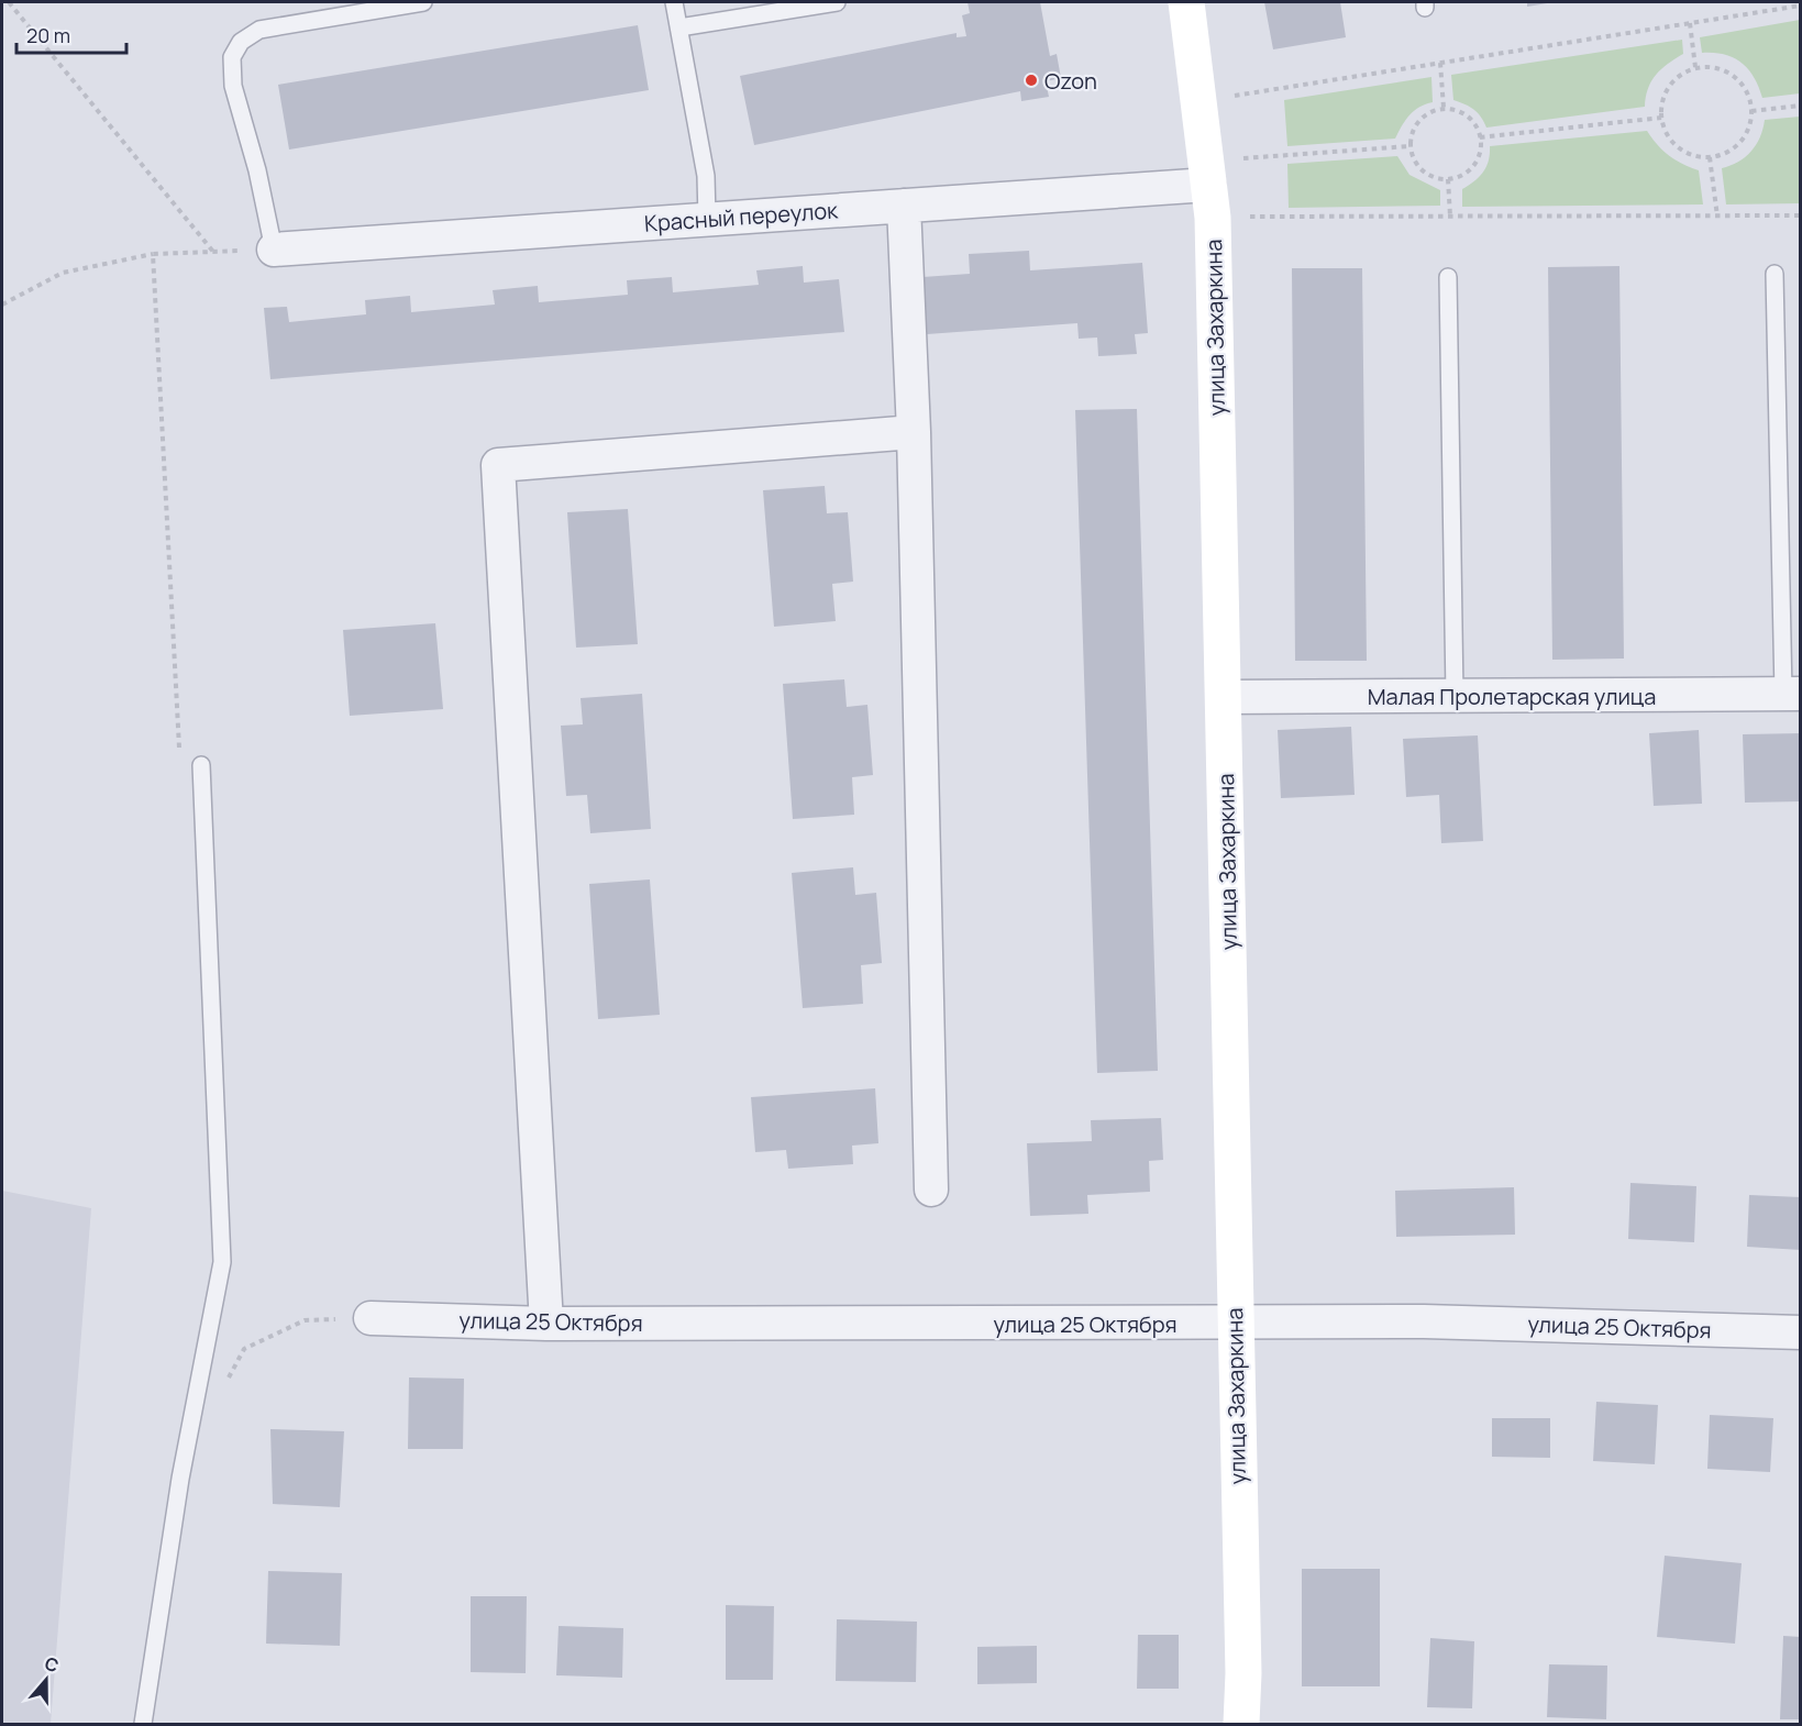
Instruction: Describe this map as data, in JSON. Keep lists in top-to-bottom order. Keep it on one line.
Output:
{"streets":{"street":["Красный переулок","улица Захаркина","Малая Пролетарская улица","улица 25 Октября"]},"crossings":[["Красный переулок","улица Захаркина"],["улица Захаркина","Малая Пролетарская улица"],["улица Захаркина","улица 25 Октября"]],"places":["Ozon"],"scale_bar":"20 m","north":"top"}
